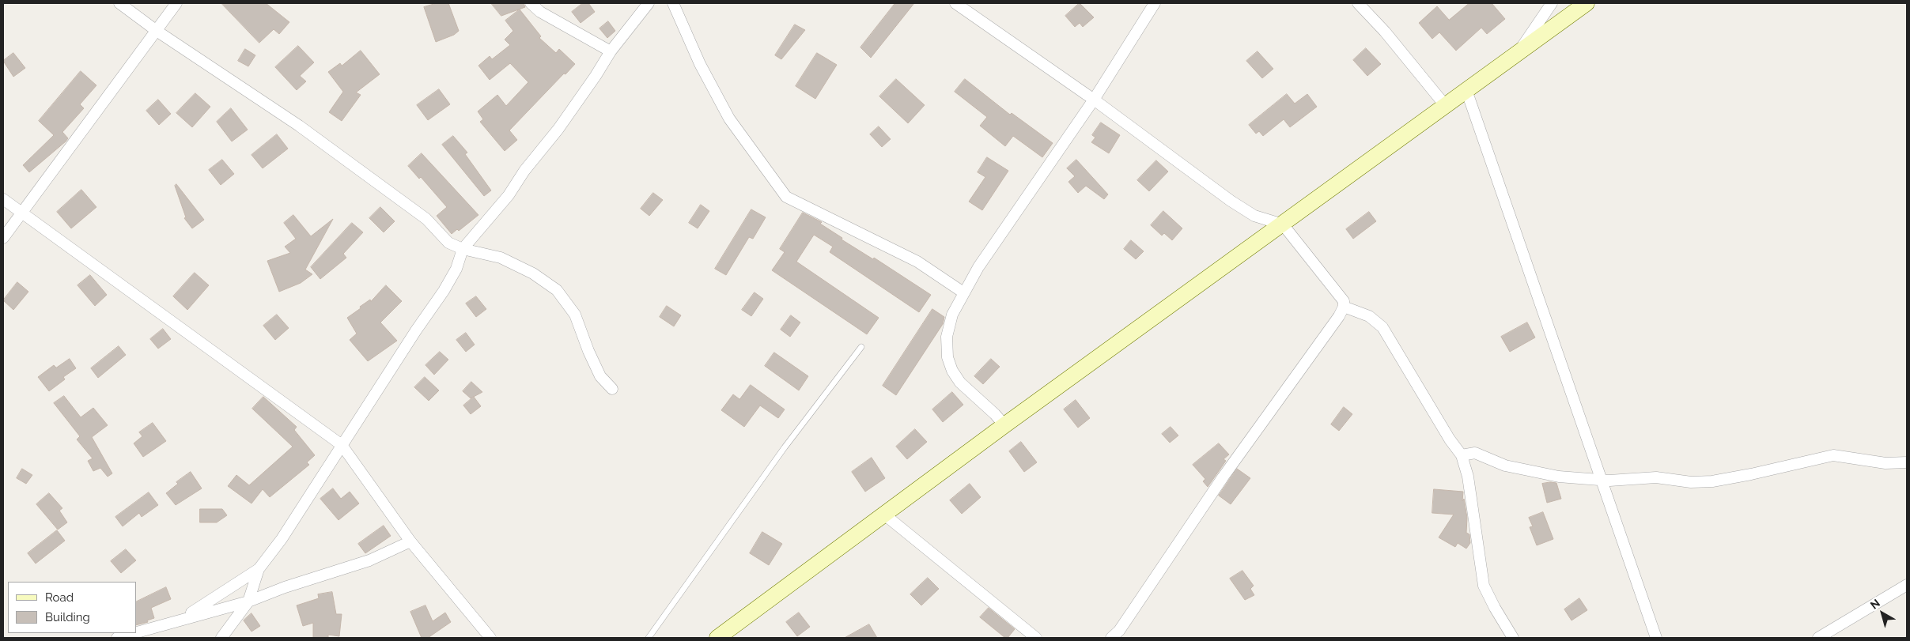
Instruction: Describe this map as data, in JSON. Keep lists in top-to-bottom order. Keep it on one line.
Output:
{"legend":["Road","Building"],"north":"top left"}
